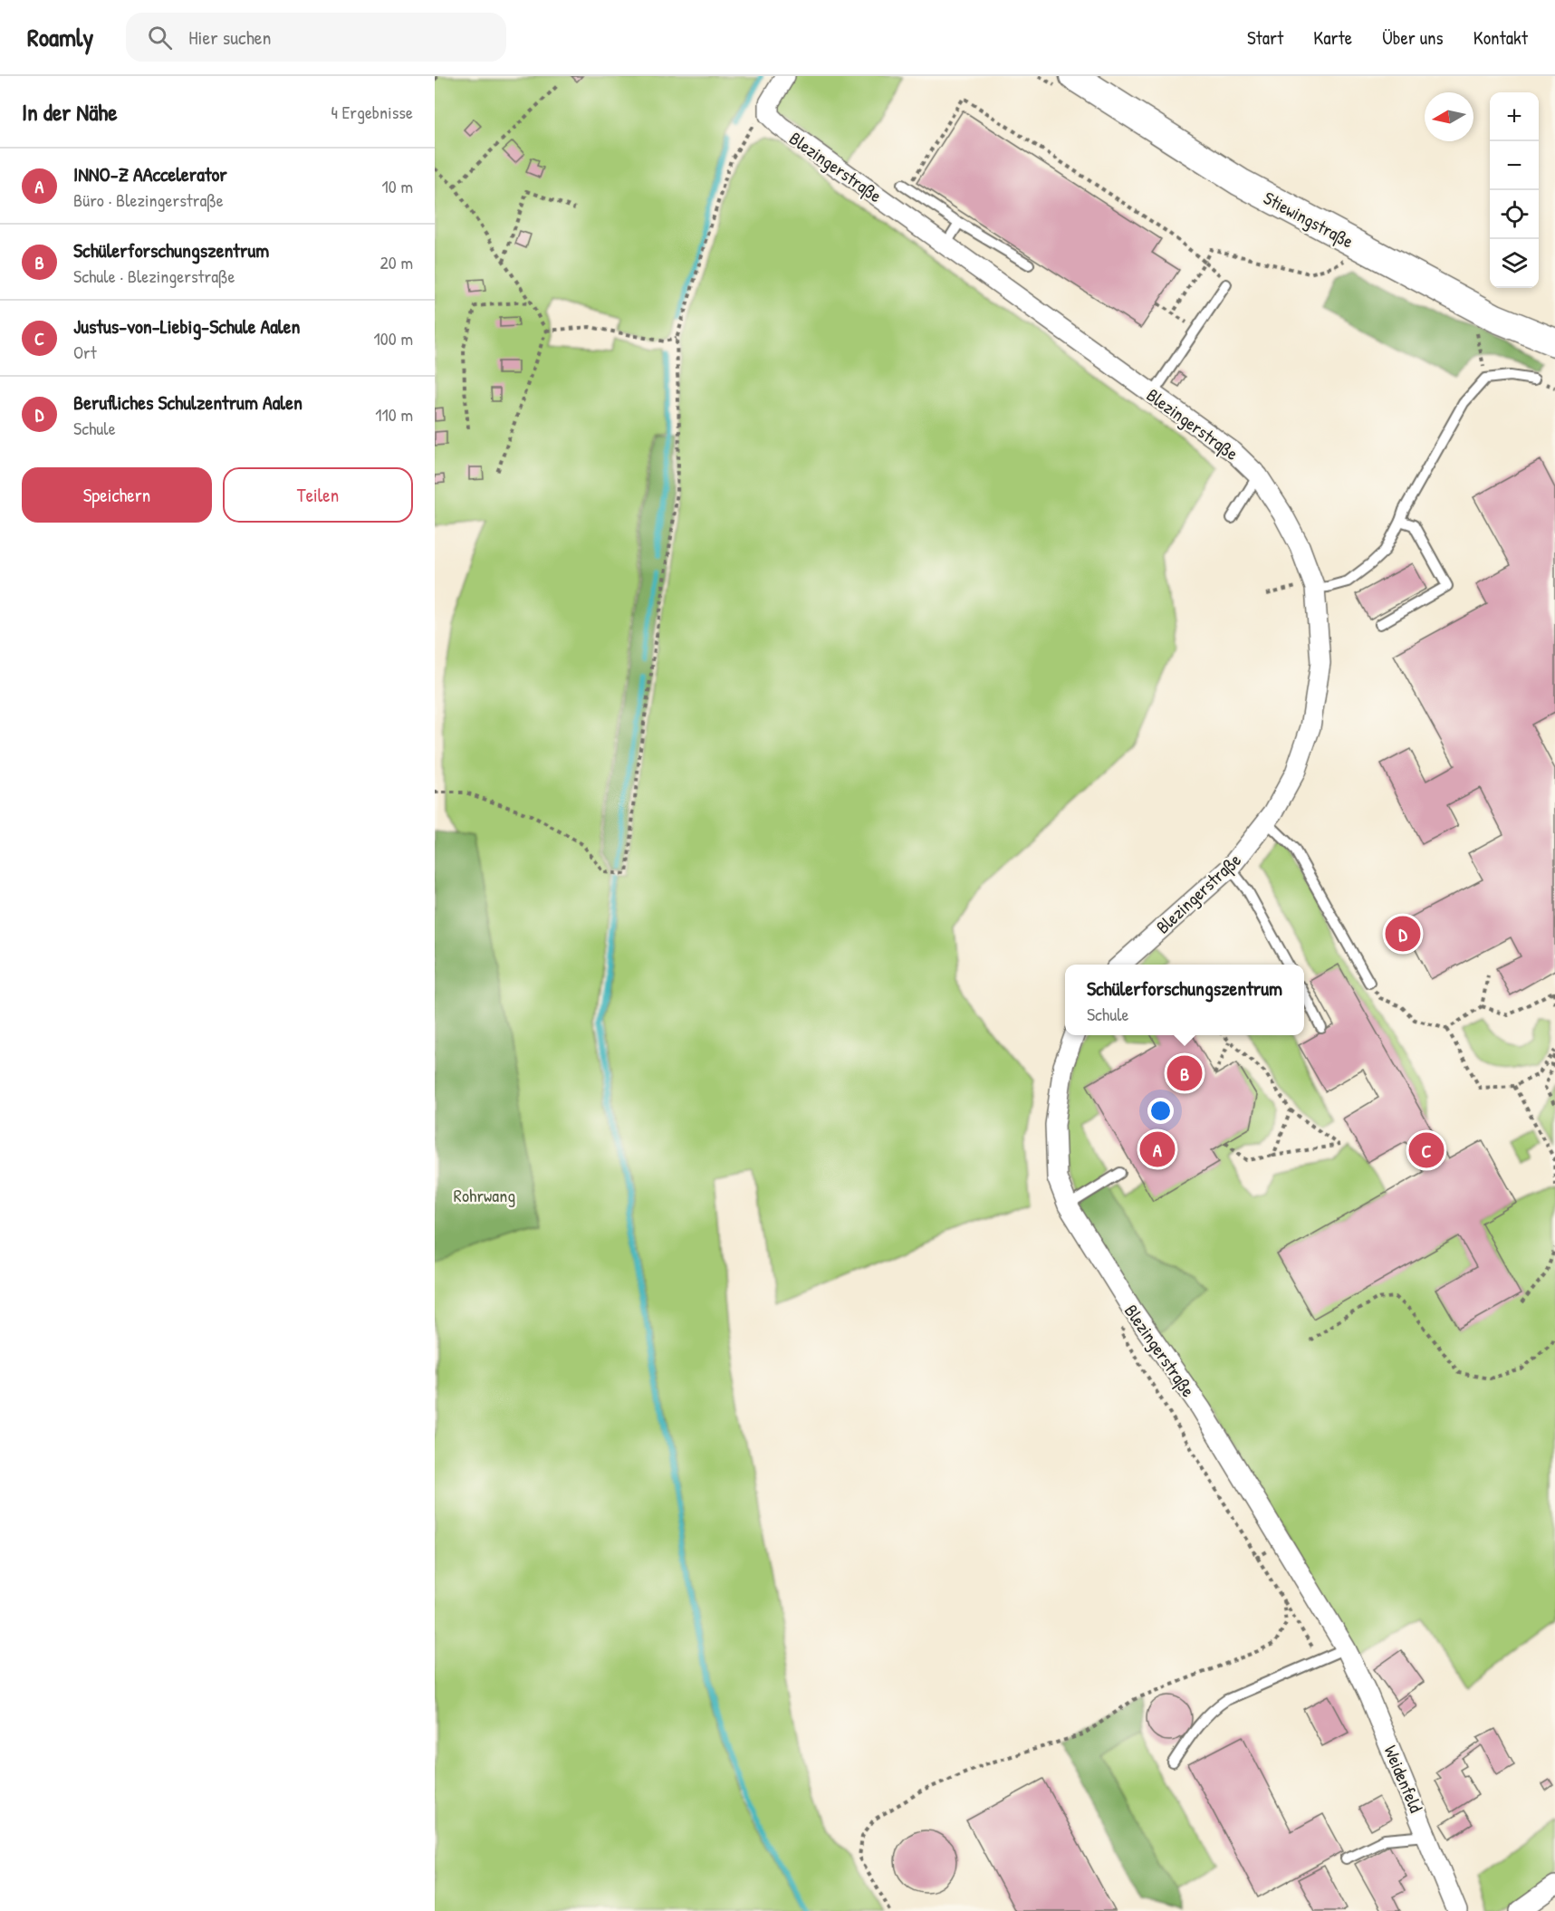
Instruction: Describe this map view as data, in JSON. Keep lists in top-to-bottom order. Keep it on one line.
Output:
{"streets":{"main road":["Stiewingstraße"],"street":["Blezingerstraße","Weidenfeld"]},"crossings":[["Blezingerstraße","Weidenfeld"]],"parks":["Rohrwang"],"north":"left","page":{"header":"Roamly","search":"Hier suchen","nav":["Start","Karte","Über uns","Kontakt"],"heading":["In der Nähe","4 Ergebnisse"],"map_buttons":["+","−"],"list":[{"mark":"A","name":"INNO-Z AAccelerator","note":"Büro · Blezingerstraße","value":"10 m"},{"mark":"B","name":"Schülerforschungszentrum","note":"Schule · Blezingerstraße","value":"20 m"},{"mark":"C","name":"Justus-von-Liebig-Schule Aalen","note":"Ort","value":"100 m"},{"mark":"D","name":"Berufliches Schulzentrum Aalen","note":"Schule","value":"110 m"}],"buttons":["Speichern","Teilen"],"pins":["D","B","A","C"],"popup":["Schülerforschungszentrum","Schule"]}}
